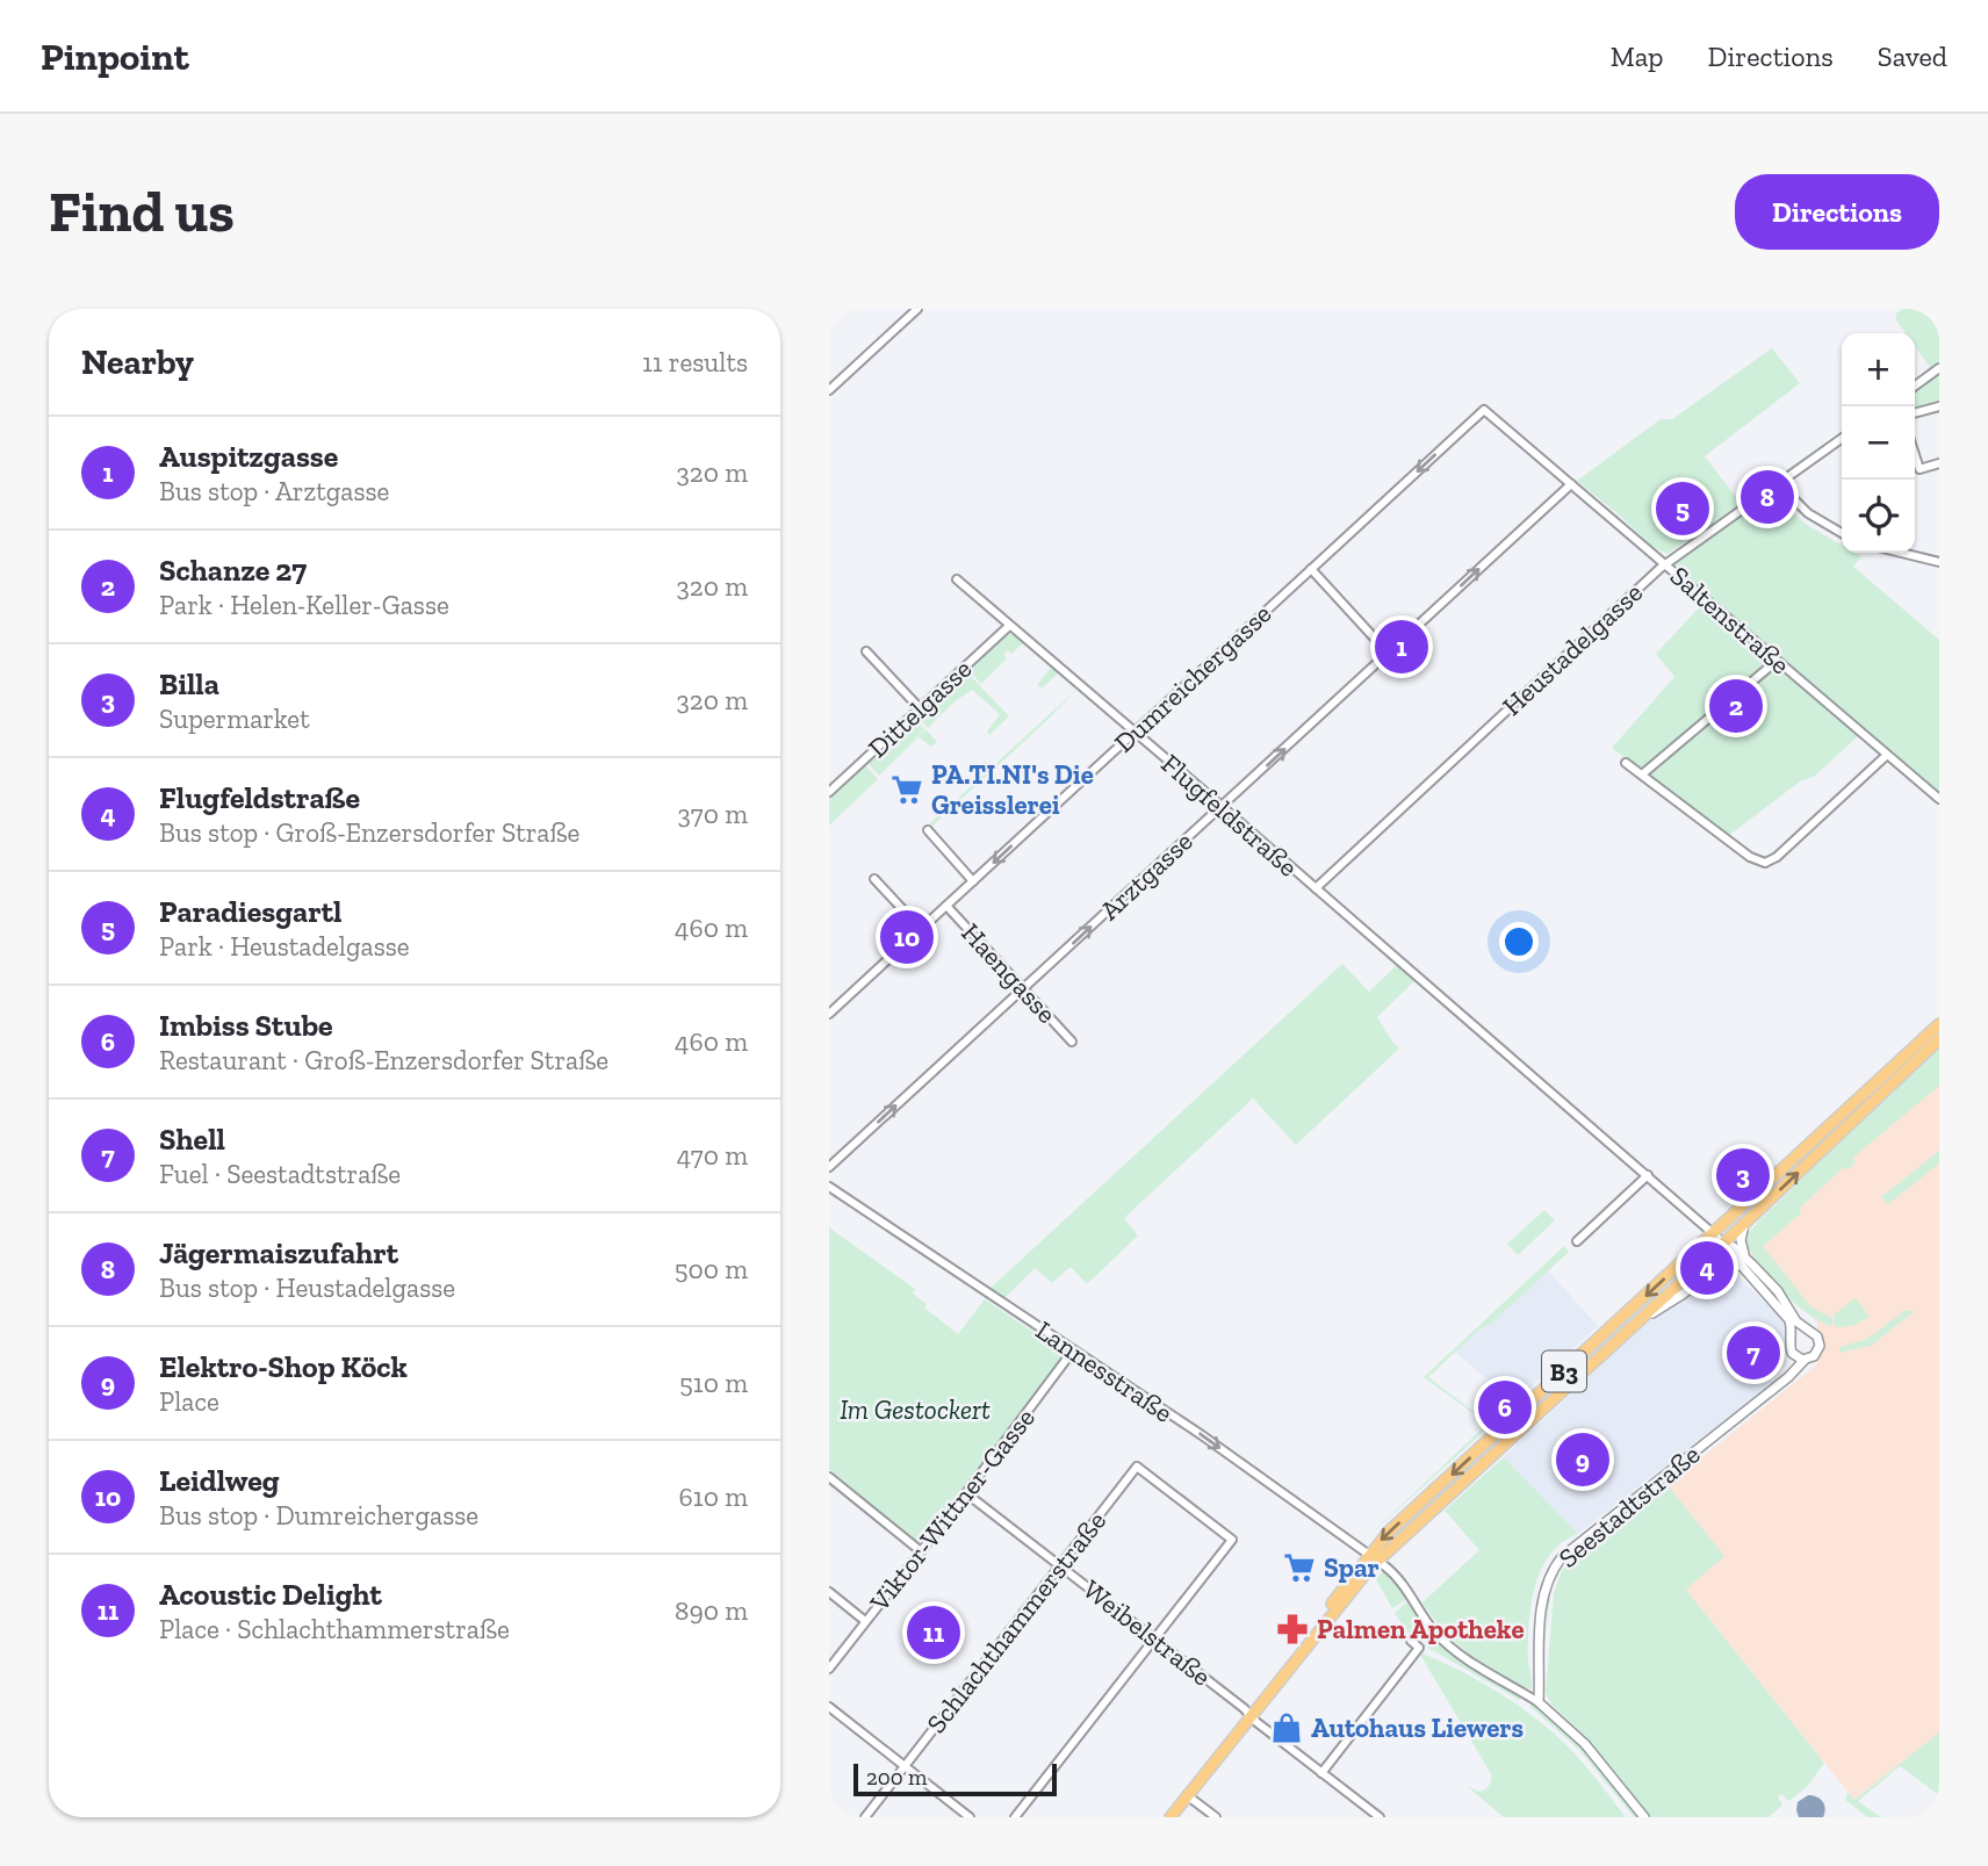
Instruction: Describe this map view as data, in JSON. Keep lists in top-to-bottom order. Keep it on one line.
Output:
{"streets":{"main road":["B3"],"street":["Saltenstraße","Heustadelgasse","Dumreichergasse","Dittelgasse","Flugfeldstraße","Arztgasse","Haengasse","Lannesstraße","Seestadtstraße","Viktor-Wittner-Gasse","Schlachthammerstraße","Weibelstraße"]},"crossings":[["Saltenstraße","Heustadelgasse"],["Saltenstraße","Dumreichergasse"],["Saltenstraße","Arztgasse"],["Heustadelgasse","Flugfeldstraße"],["Dumreichergasse","Flugfeldstraße"],["Dumreichergasse","Haengasse"],["Dittelgasse","Flugfeldstraße"],["Flugfeldstraße","Arztgasse"],["Flugfeldstraße","B3"],["Arztgasse","Haengasse"],["Lannesstraße","B3"],["Lannesstraße","Seestadtstraße"],["Lannesstraße","Viktor-Wittner-Gasse"],["B3","Weibelstraße"],["Viktor-Wittner-Gasse","Weibelstraße"],["Schlachthammerstraße","Weibelstraße"]],"one_way":["Dumreichergasse","Arztgasse","Lannesstraße"],"parks":["Im Gestockert"],"places":{"supermarket":["PA.TI.NI's Die Greisslerei","Spar"],"pharmacy":["Palmen Apotheke"],"shop":["Autohaus Liewers"]},"scale_bar":"200 m","page":{"header":"Pinpoint","nav":["Map","Directions","Saved"],"buttons":"Directions","title":"Find us","heading":["Nearby","11 results"],"map_buttons":["+","−"],"list":[{"mark":"1","name":"Auspitzgasse","note":"Bus stop · Arztgasse","value":"320 m"},{"mark":"2","name":"Schanze 27","note":"Park · Helen-Keller-Gasse","value":"320 m"},{"mark":"3","name":"Billa","note":"Supermarket","value":"320 m"},{"mark":"4","name":"Flugfeldstraße","note":"Bus stop · Groß-Enzersdorfer Straße","value":"370 m"},{"mark":"5","name":"Paradiesgartl","note":"Park · Heustadelgasse","value":"460 m"},{"mark":"6","name":"Imbiss Stube","note":"Restaurant · Groß-Enzersdorfer Straße","value":"460 m"},{"mark":"7","name":"Shell","note":"Fuel · Seestadtstraße","value":"470 m"},{"mark":"8","name":"Jägermaiszufahrt","note":"Bus stop · Heustadelgasse","value":"500 m"},{"mark":"9","name":"Elektro-Shop Köck","note":"Place","value":"510 m"},{"mark":"10","name":"Leidlweg","note":"Bus stop · Dumreichergasse","value":"610 m"},{"mark":"11","name":"Acoustic Delight","note":"Place · Schlachthammerstraße","value":"890 m"}],"pins":["8","5","1","2","10","3","4","7","6","9","11"],"scale":"200 m"}}
